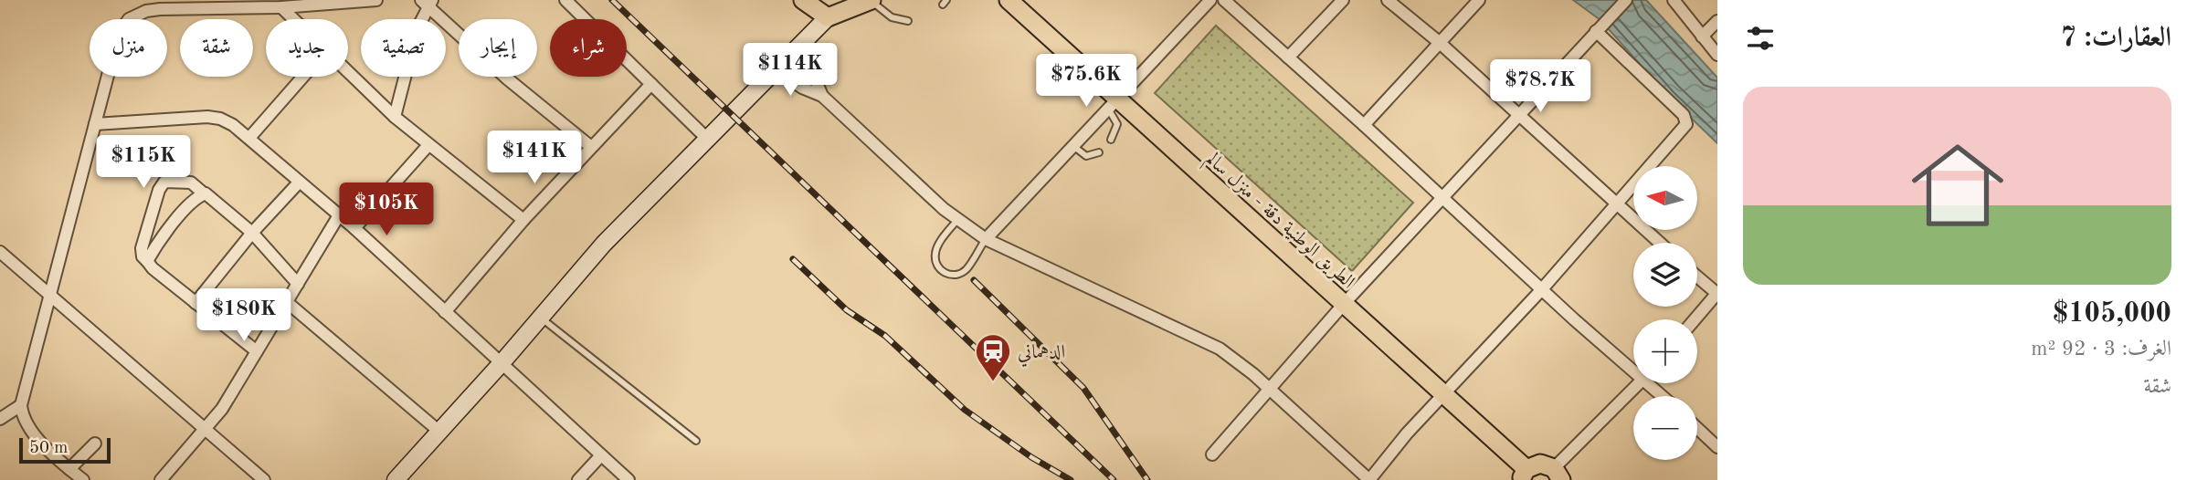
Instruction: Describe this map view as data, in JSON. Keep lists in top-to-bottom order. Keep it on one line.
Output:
{"streets":{"main road":["الطريق الوطنية دقة - منزل سالم"]},"places":{"station":["الدهماني"]},"scale_bar":"50 m","north":"left","page":{"heading":"العقارات: 7","chip":["شراء","إيجار","تصفية","جديد","شقة","منزل"],"price":["$114K","$75.6K","$78.7K","$141K","$115K","$105K","$180K"],"list":[{"name":"$105,000","note":"الغرف: 3 · 92 m² · شقة"}],"map_buttons":["+","−"],"scale":"50 m"}}
